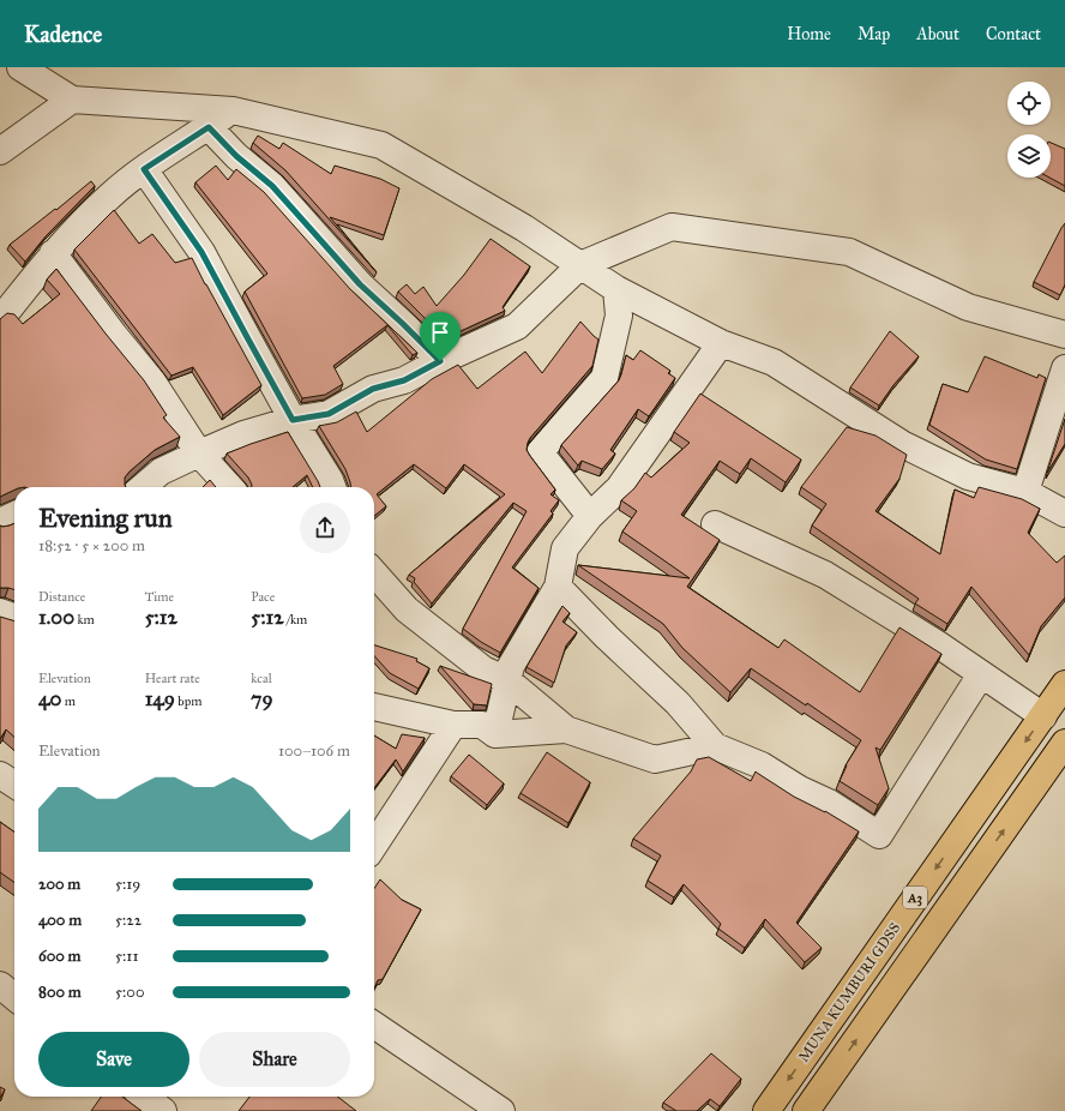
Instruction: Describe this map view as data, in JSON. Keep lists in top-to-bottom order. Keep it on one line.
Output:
{"streets":{"highway":["A3","MUNA KUMBURI GDSS"]},"page":{"header":"Kadence","nav":["Home","Map","About","Contact"],"heading":["Evening run","18:52 · 5 × 200 m"],"stats":[["Distance","1.00 km"],["Time","5:12"],["Pace","5:12 /km"],["Elevation","40 m"],["Heart rate","149 bpm"],["kcal","79"]],"chart":["Elevation","100–106 m"],"list":[{"name":"200 m","note":"5:19"},{"name":"400 m","note":"5:22"},{"name":"600 m","note":"5:11"},{"name":"800 m","note":"5:00"}],"buttons":["Save","Share"]}}
